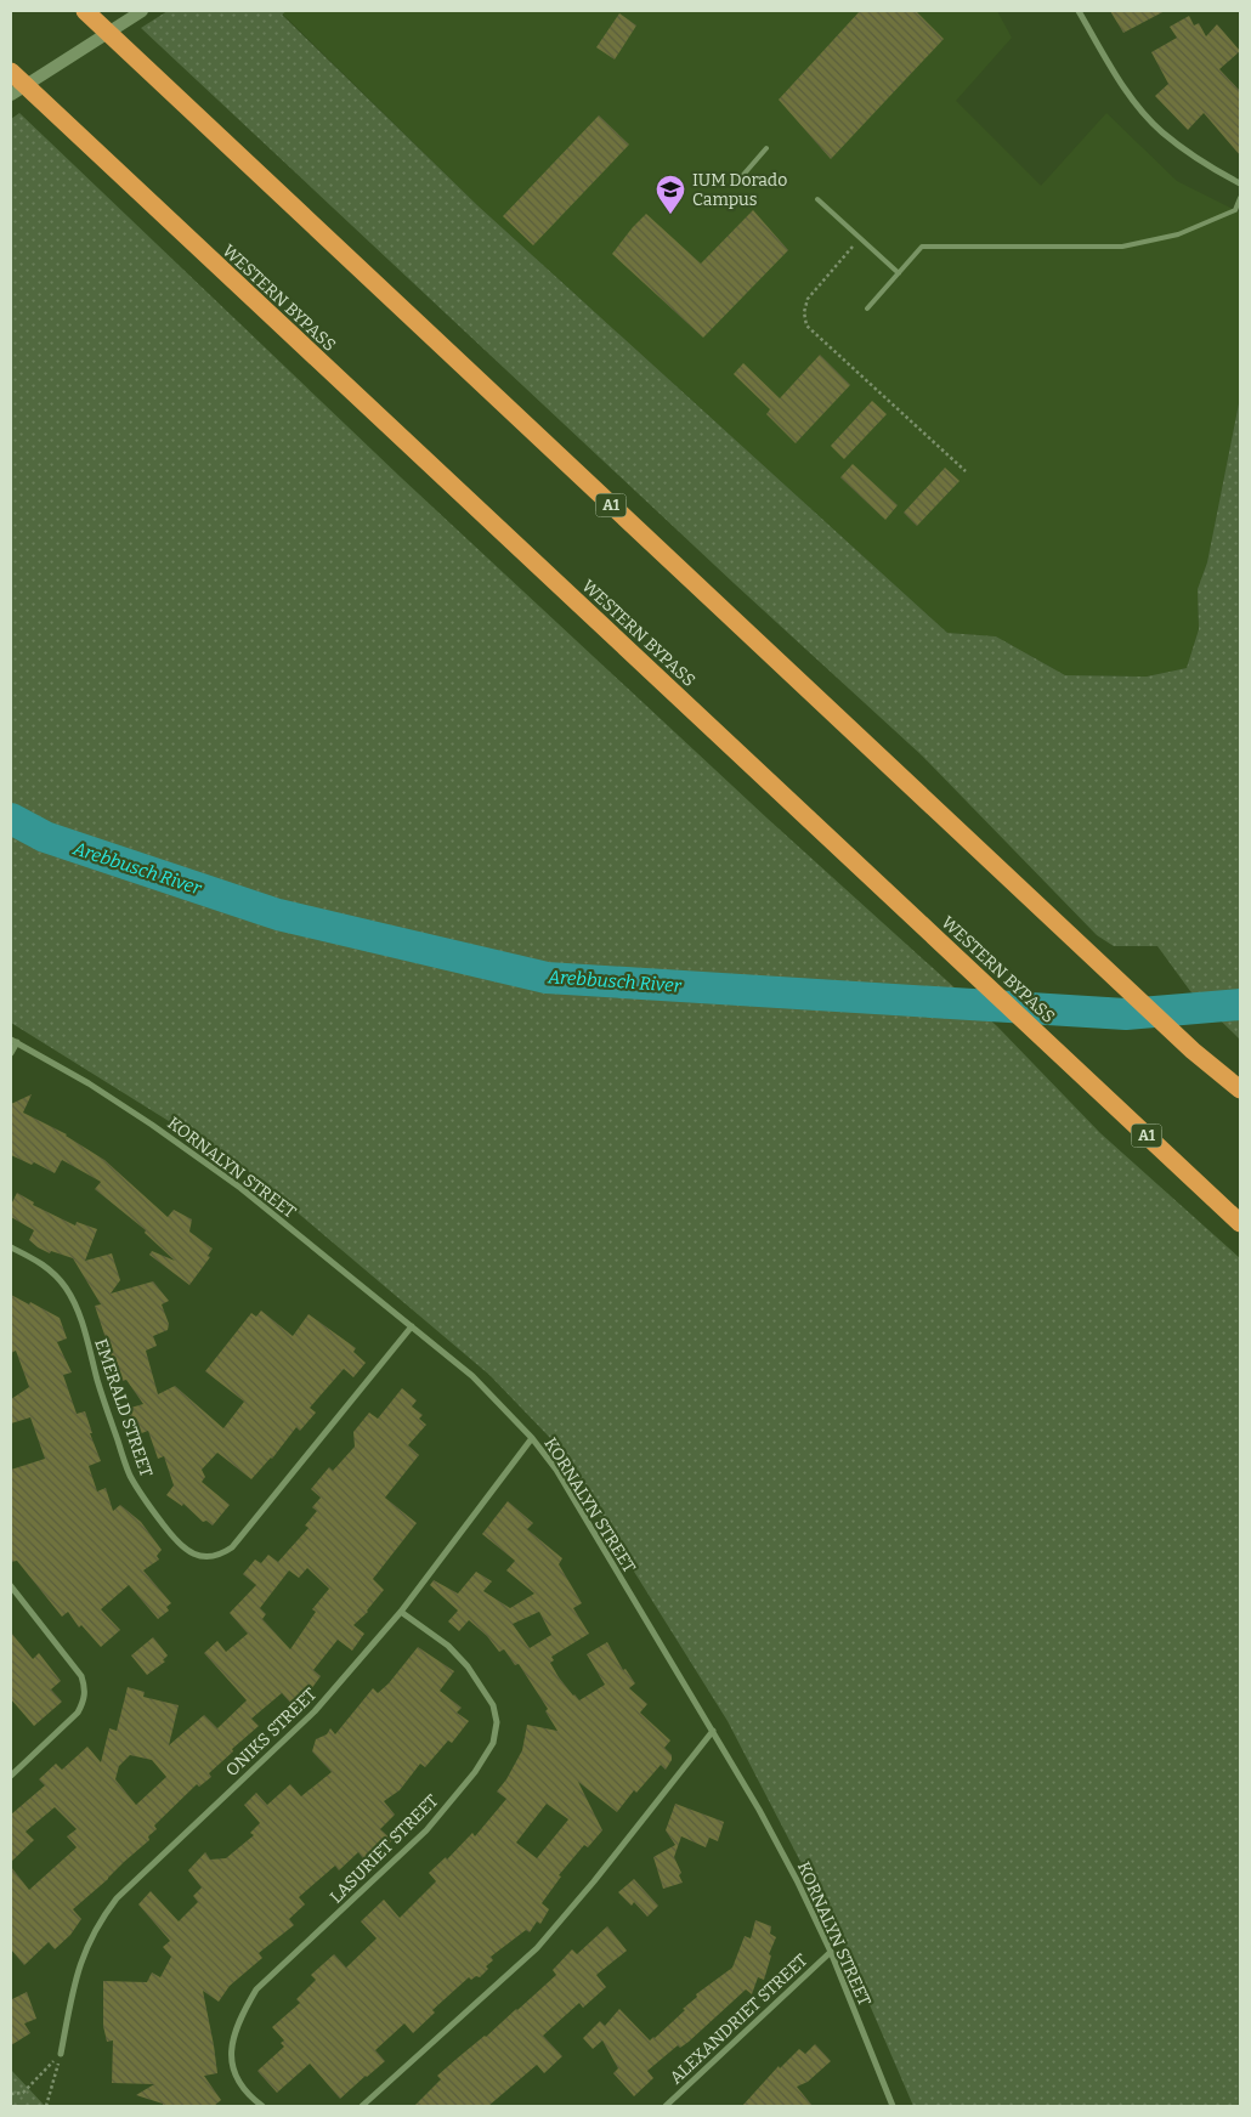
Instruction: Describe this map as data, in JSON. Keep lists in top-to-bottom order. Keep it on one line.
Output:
{"streets":{"highway":["WESTERN BYPASS","A1"],"street":["KORNALYN STREET","EMERALD STREET","ONIKS STREET","LASURIET STREET","ALEXANDRIET STREET"]},"crossings":[["KORNALYN STREET","EMERALD STREET"],["KORNALYN STREET","ONIKS STREET"],["KORNALYN STREET","ALEXANDRIET STREET"],["ONIKS STREET","LASURIET STREET"]],"water":["Arebbusch River"],"places":{"school or university":["IUM Dorado Campus"]}}
